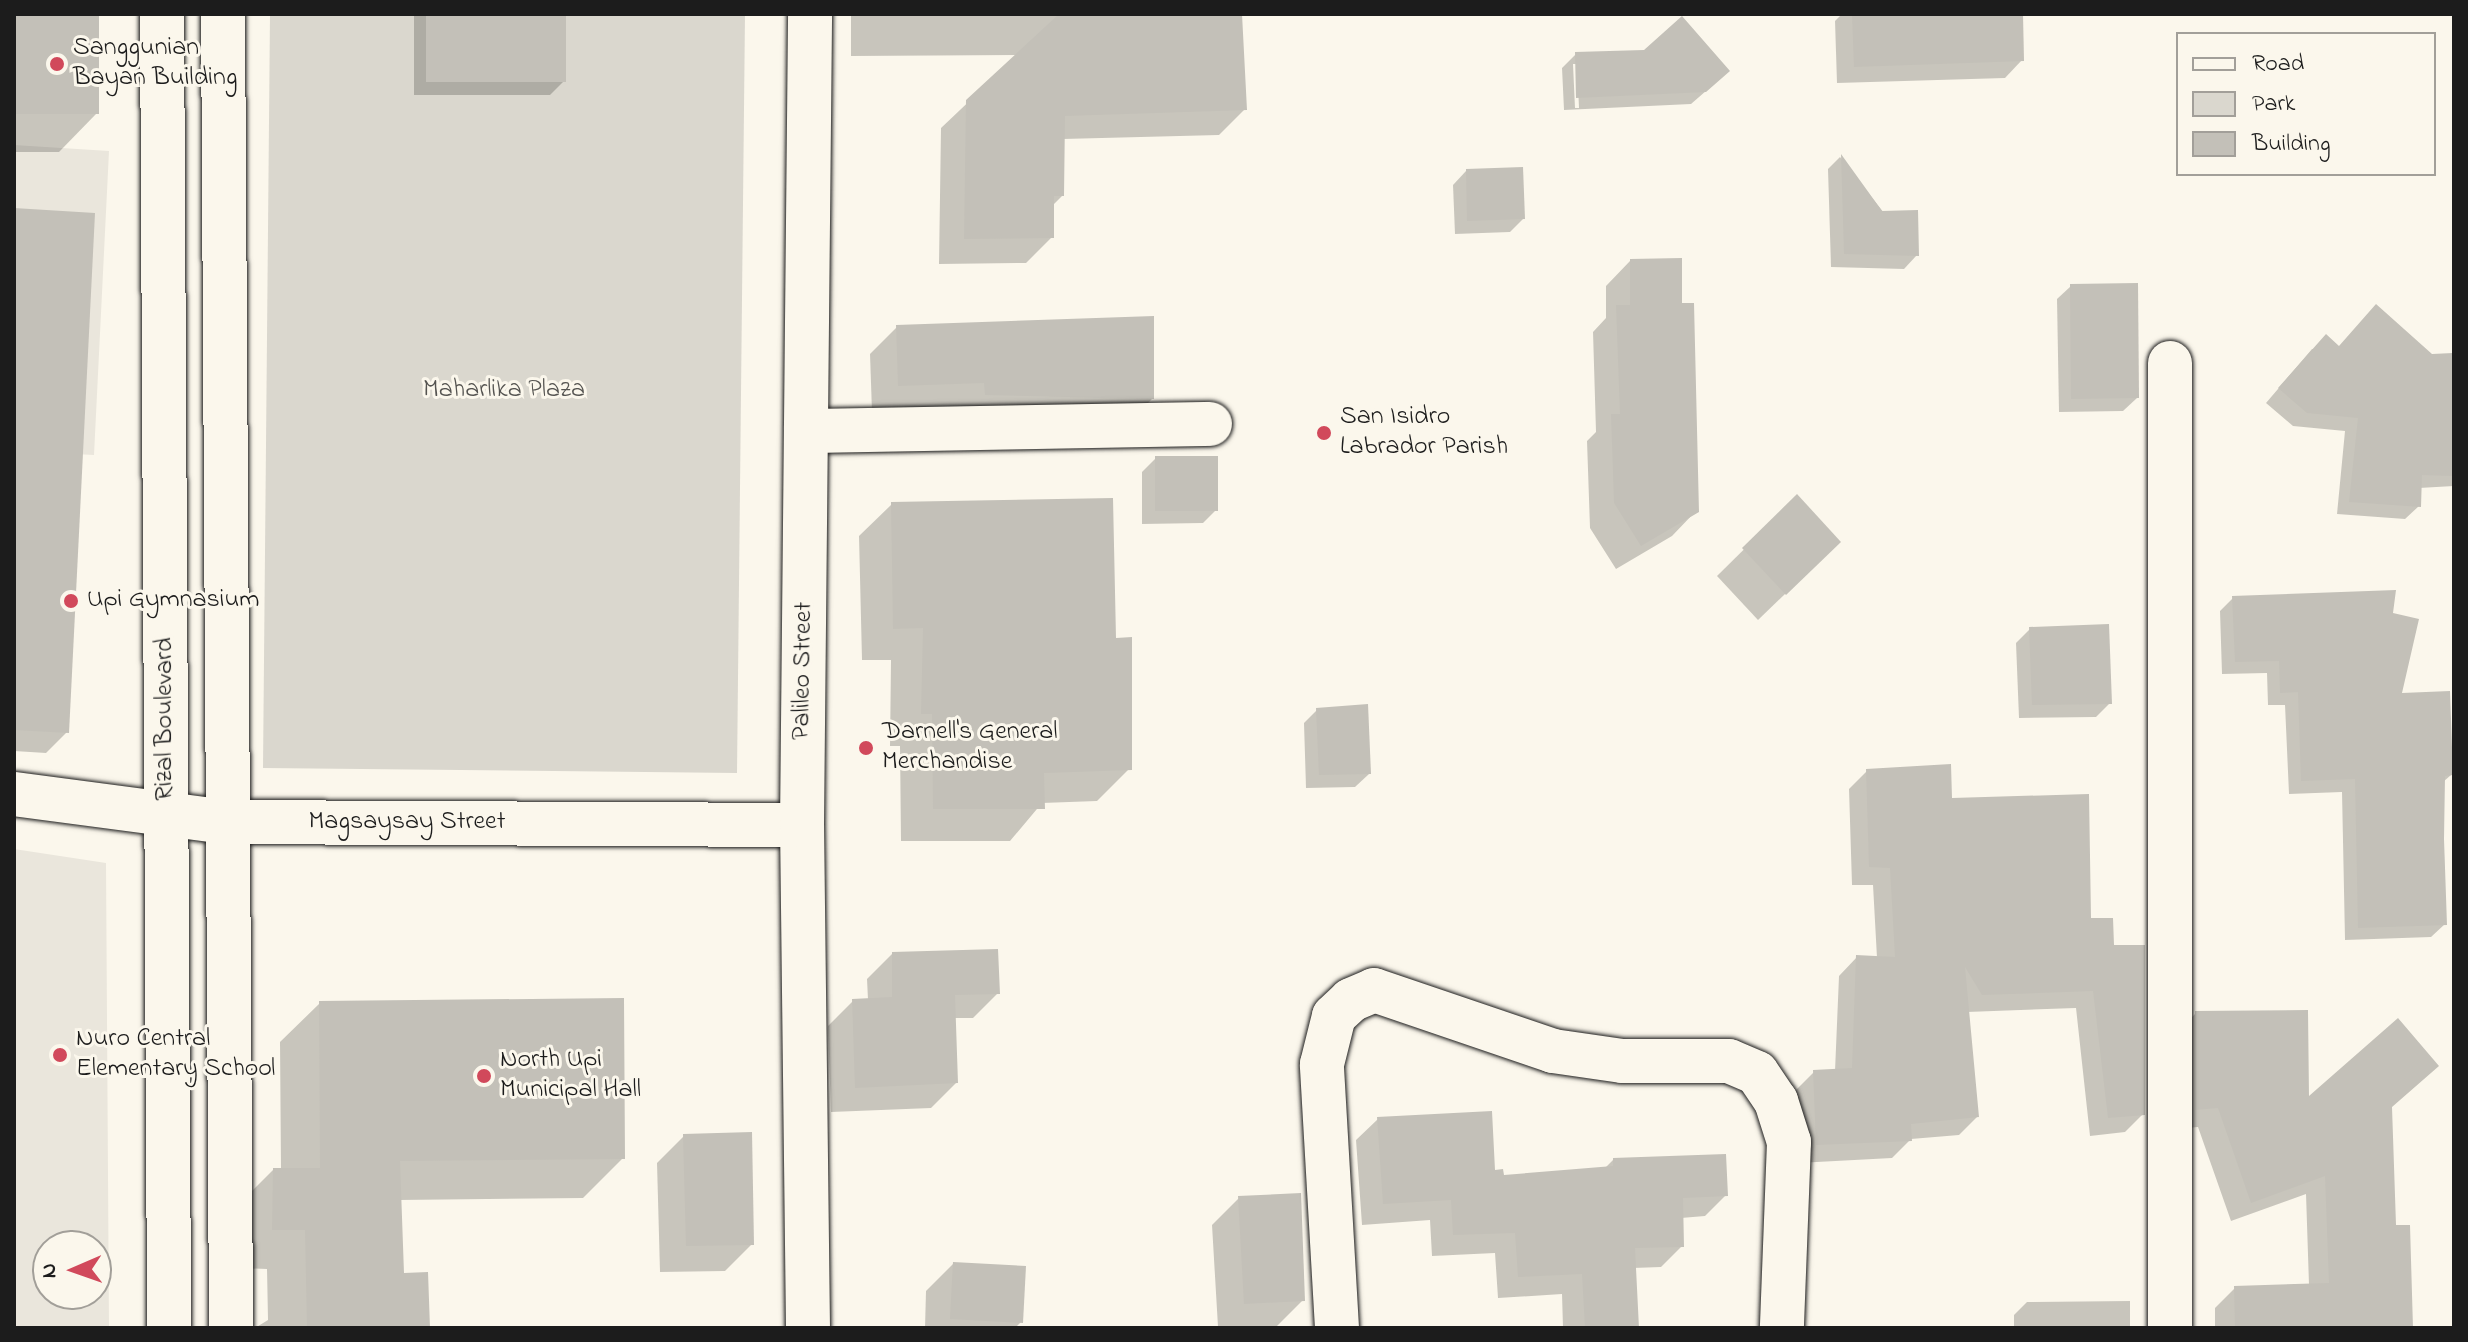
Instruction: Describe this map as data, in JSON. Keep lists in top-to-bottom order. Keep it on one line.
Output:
{"streets":{"street":["Palileo Street","Rizal Boulevard","Magsaysay Street"]},"crossings":[["Palileo Street","Magsaysay Street"],["Rizal Boulevard","Magsaysay Street"]],"parks":["Maharlika Plaza"],"places":["Sanggunian Bayan Building","San Isidro Labrador Parish","Upi Gymnasium","Darnell's General Merchandise","Nuro Central Elementary School","North Upi Municipal Hall"],"legend":["Road","Park","Building"],"north":"left"}
